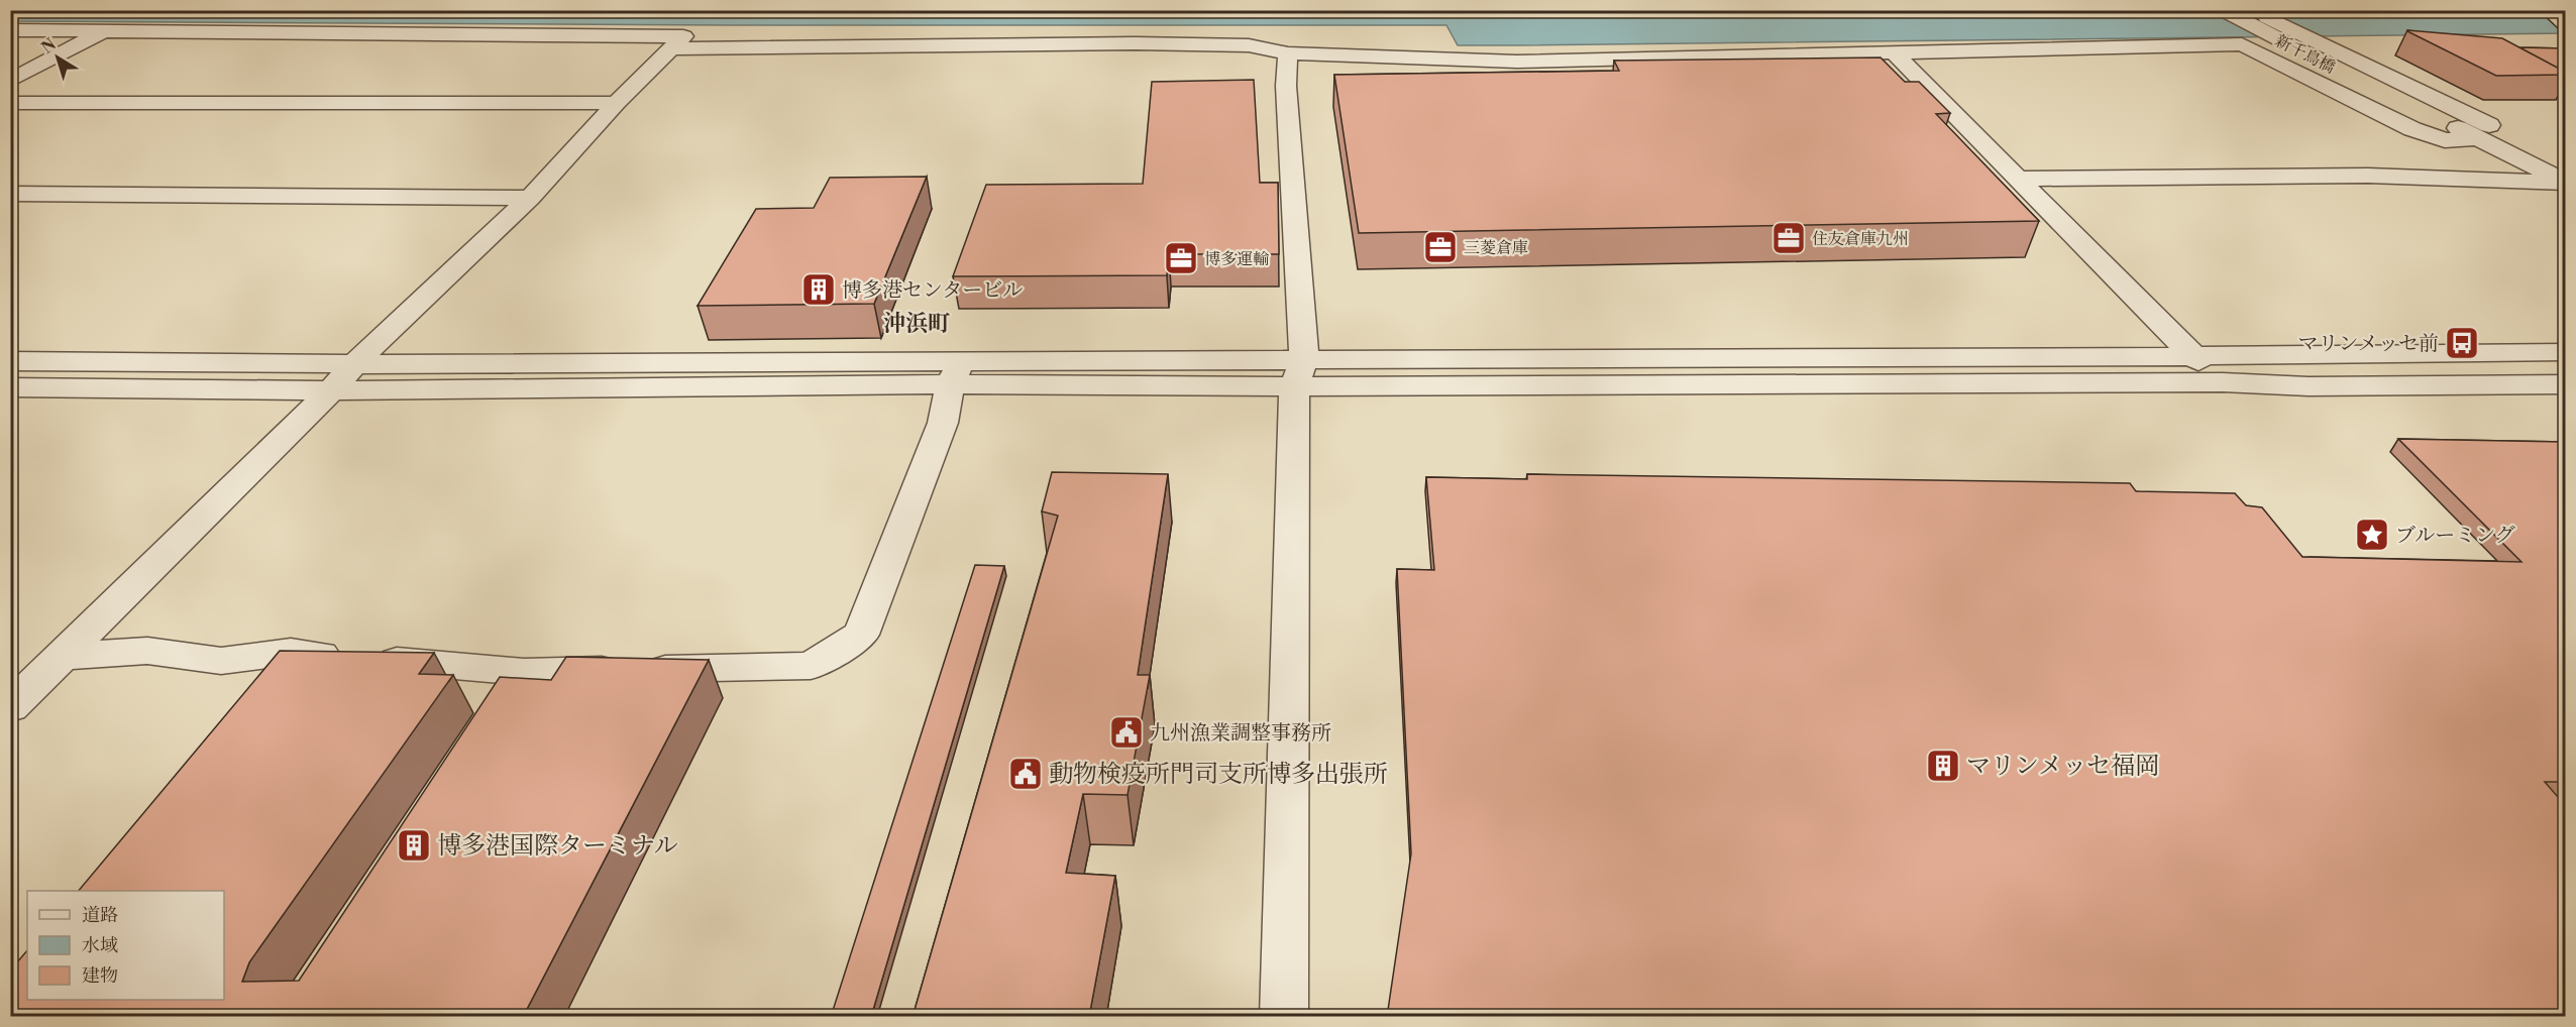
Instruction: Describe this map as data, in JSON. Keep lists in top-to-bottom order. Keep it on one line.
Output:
{"streets":{"street":["新千鳥橋"]},"districts":["沖浜町"],"places":{"office":["住友倉庫九州","三菱倉庫","博多運輸"],"building":["博多港センタービル","マリンメッセ福岡","博多港国際ターミナル"],"bus stop":["マリンメッセ前"],"place":["ブルーミング"],"public building":["九州漁業調整事務所","動物検疫所門司支所博多出張所"]},"legend":["道路","水域","建物"],"north":"top left"}
